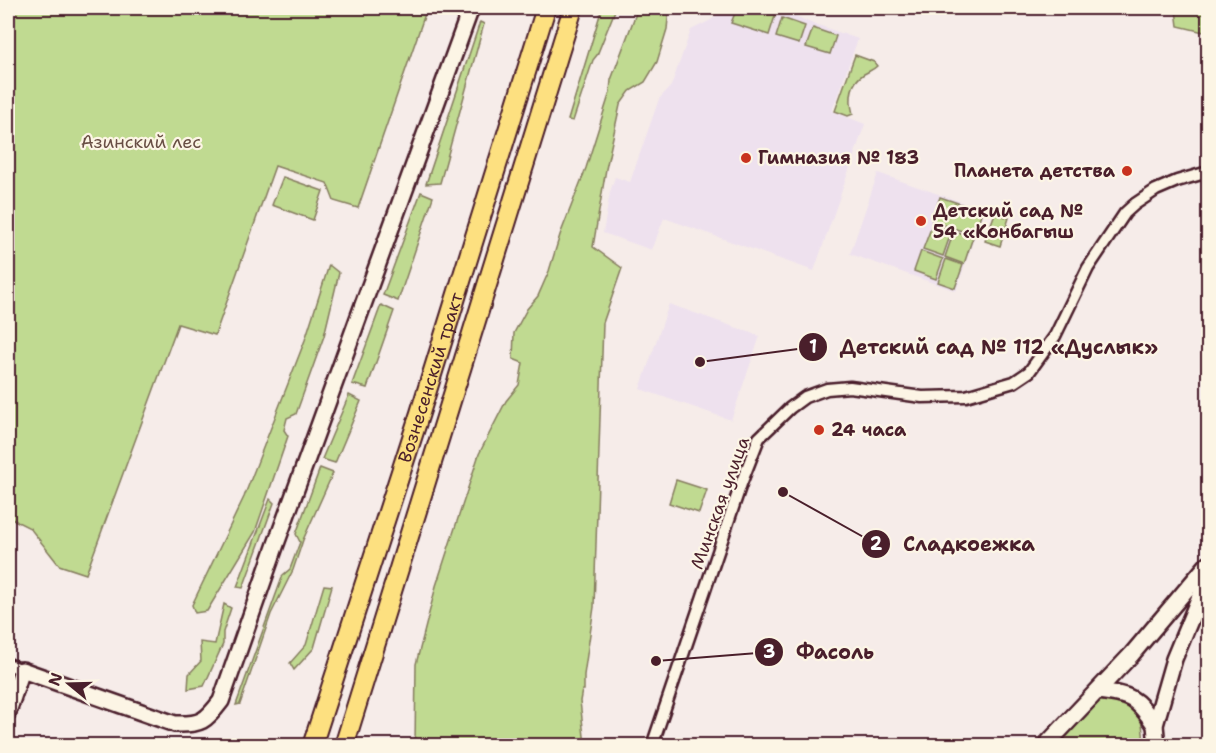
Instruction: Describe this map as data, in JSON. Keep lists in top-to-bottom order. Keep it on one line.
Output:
{"streets":{"main road":["Вознесенский тракт"],"street":["Минская улица"]},"parks":["Азинский лес"],"places":["Гимназия № 183","Планета детства","Детский сад № 54 «Конбагыш","Детский сад № 112 «Дуслык»","24 часа","Сладкоежка","Фасоль"],"north":"left"}
